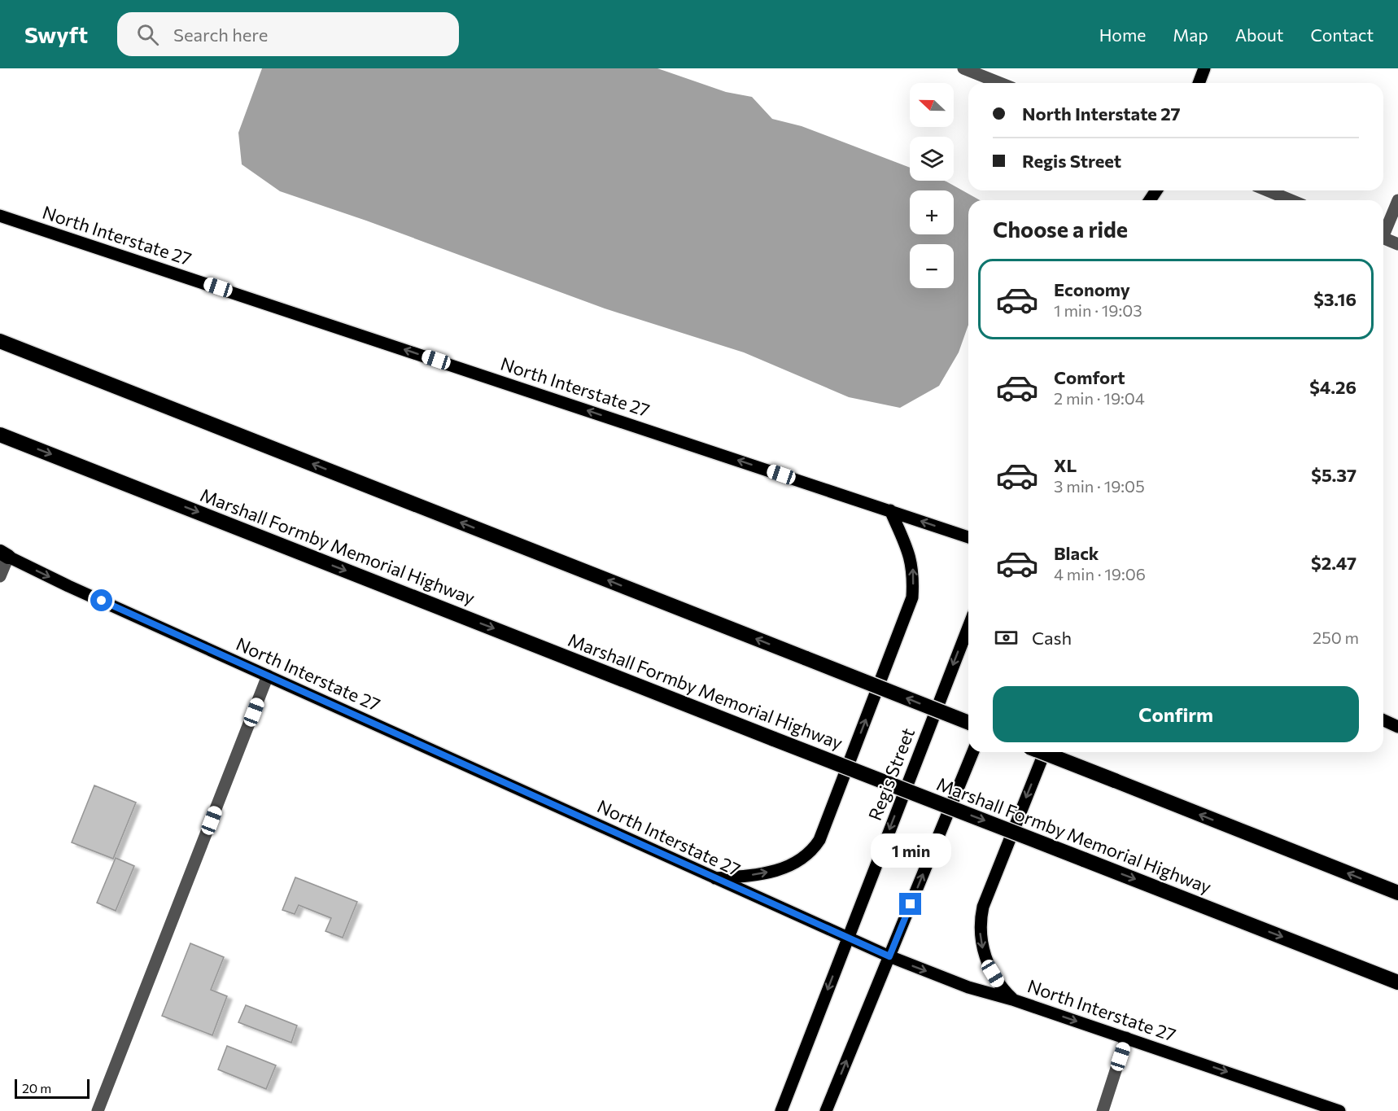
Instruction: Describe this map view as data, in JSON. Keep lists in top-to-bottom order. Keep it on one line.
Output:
{"streets":{"highway":["Marshall Formby Memorial Highway"],"main road":["North Interstate 27","Regis Street"]},"crossings":[["North Interstate 27","Regis Street"]],"scale_bar":"20 m","north":"left","page":{"header":"Swyft","search":"Search here","nav":["Home","Map","About","Contact"],"map_buttons":["+","−"],"banner":["North Interstate 27","Regis Street"],"heading":"Choose a ride","list":[{"name":"Economy","note":"1 min · 19:03","value":"$3.16"},{"name":"Comfort","note":"2 min · 19:04","value":"$4.26"},{"name":"XL","note":"3 min · 19:05","value":"$5.37"},{"name":"Black","note":"4 min · 19:06","value":"$2.47"}],"pay":["Cash","250 m"],"buttons":"Confirm","bubble":"1 min","scale":"20 m"}}
